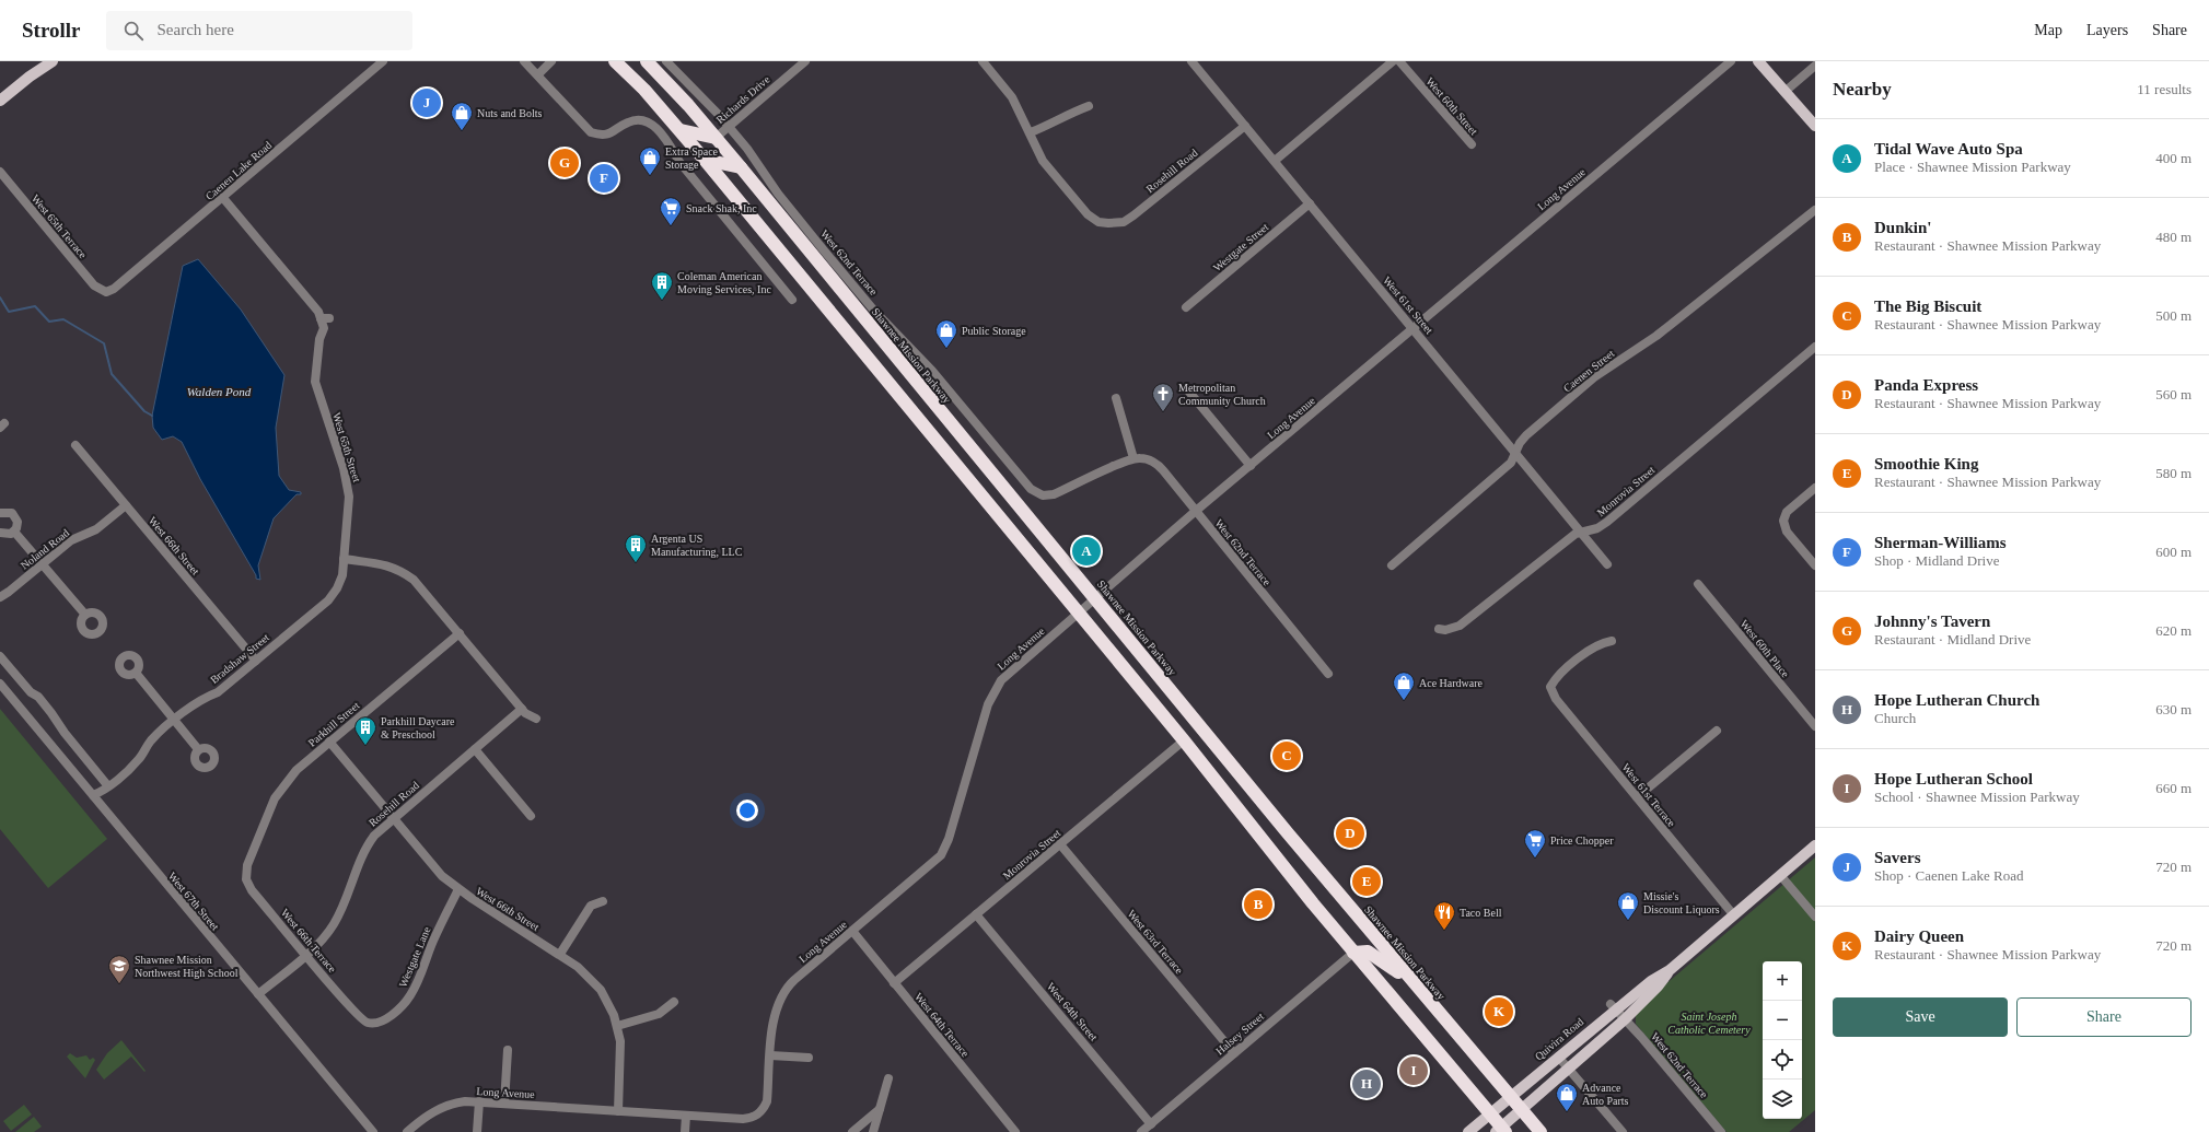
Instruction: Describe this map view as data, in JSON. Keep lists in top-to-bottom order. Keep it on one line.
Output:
{"streets":{"highway":["Shawnee Mission Parkway"],"main road":["Quivira Road"],"street":["Richards Drive","West 60th Street","Caenen Lake Road","Rosehill Road","Long Avenue","West 65th Terrace","Westgate Street","West 62nd Terrace","West 61st Street","Caenen Street","West 65th Street","Monrovia Street","West 66th Street","Noland Road","West 60th Place","Bradshaw Street","Parkhill Street","West 61st Terrace","West 67th Street","West 66th Terrace","West 63rd Terrace","Westgate Lane","West 64th Street","West 64th Terrace","Halsey Street"]},"crossings":[["Richards Drive","West 62nd Terrace"],["Richards Drive","Shawnee Mission Parkway"],["Caenen Lake Road","West 65th Terrace"],["Caenen Lake Road","West 65th Street"],["Rosehill Road","West 61st Street"],["Rosehill Road","West 66th Street"],["Rosehill Road","West 67th Street"],["Rosehill Road","West 66th Terrace"],["Long Avenue","West 62nd Terrace"],["Long Avenue","West 61st Street"],["Long Avenue","Shawnee Mission Parkway"],["Long Avenue","West 66th Street"],["Long Avenue","West 64th Terrace"],["Westgate Street","West 61st Street"],["West 62nd Terrace","Quivira Road"],["West 61st Street","Caenen Street"],["West 61st Street","Monrovia Street"],["Shawnee Mission Parkway","Quivira Road"],["West 65th Street","Bradshaw Street"],["Monrovia Street","West 63rd Terrace"],["Monrovia Street","West 64th Street"],["Monrovia Street","West 64th Terrace"],["West 66th Street","Noland Road"],["West 66th Street","Bradshaw Street"],["West 66th Street","Parkhill Street"],["West 66th Street","Westgate Lane"],["Bradshaw Street","West 67th Street"],["Parkhill Street","West 66th Terrace"],["West 61st Terrace","Quivira Road"],["West 66th Terrace","Westgate Lane"],["West 63rd Terrace","Halsey Street"],["West 64th Street","Halsey Street"]],"water":["Walden Pond"],"parks":["Saint Joseph Catholic Cemetery"],"places":{"shop":["Nuts and Bolts","Extra Space Storage","Public Storage","Ace Hardware","Missie's Discount Liquors","Advance Auto Parts"],"supermarket":["Snack Shak, Inc","Price Chopper"],"building":["Coleman American Moving Services, Inc","Argenta US Manufacturing, LLC","Parkhill Daycare & Preschool"],"church":["Metropolitan Community Church"],"restaurant":["Taco Bell"],"school or university":["Shawnee Mission Northwest High School"]},"page":{"header":"Strollr","search":"Search here","nav":["Map","Layers","Share"],"heading":["Nearby","11 results"],"pins":["J","G","F","A","C","D","E","B","K","I","H"],"list":[{"mark":"A","name":"Tidal Wave Auto Spa","note":"Place · Shawnee Mission Parkway","value":"400 m"},{"mark":"B","name":"Dunkin'","note":"Restaurant · Shawnee Mission Parkway","value":"480 m"},{"mark":"C","name":"The Big Biscuit","note":"Restaurant · Shawnee Mission Parkway","value":"500 m"},{"mark":"D","name":"Panda Express","note":"Restaurant · Shawnee Mission Parkway","value":"560 m"},{"mark":"E","name":"Smoothie King","note":"Restaurant · Shawnee Mission Parkway","value":"580 m"},{"mark":"F","name":"Sherman-Williams","note":"Shop · Midland Drive","value":"600 m"},{"mark":"G","name":"Johnny's Tavern","note":"Restaurant · Midland Drive","value":"620 m"},{"mark":"H","name":"Hope Lutheran Church","note":"Church","value":"630 m"},{"mark":"I","name":"Hope Lutheran School","note":"School · Shawnee Mission Parkway","value":"660 m"},{"mark":"J","name":"Savers","note":"Shop · Caenen Lake Road","value":"720 m"},{"mark":"K","name":"Dairy Queen","note":"Restaurant · Shawnee Mission Parkway","value":"720 m"}],"map_buttons":["+","−"],"buttons":["Save","Share"]}}
